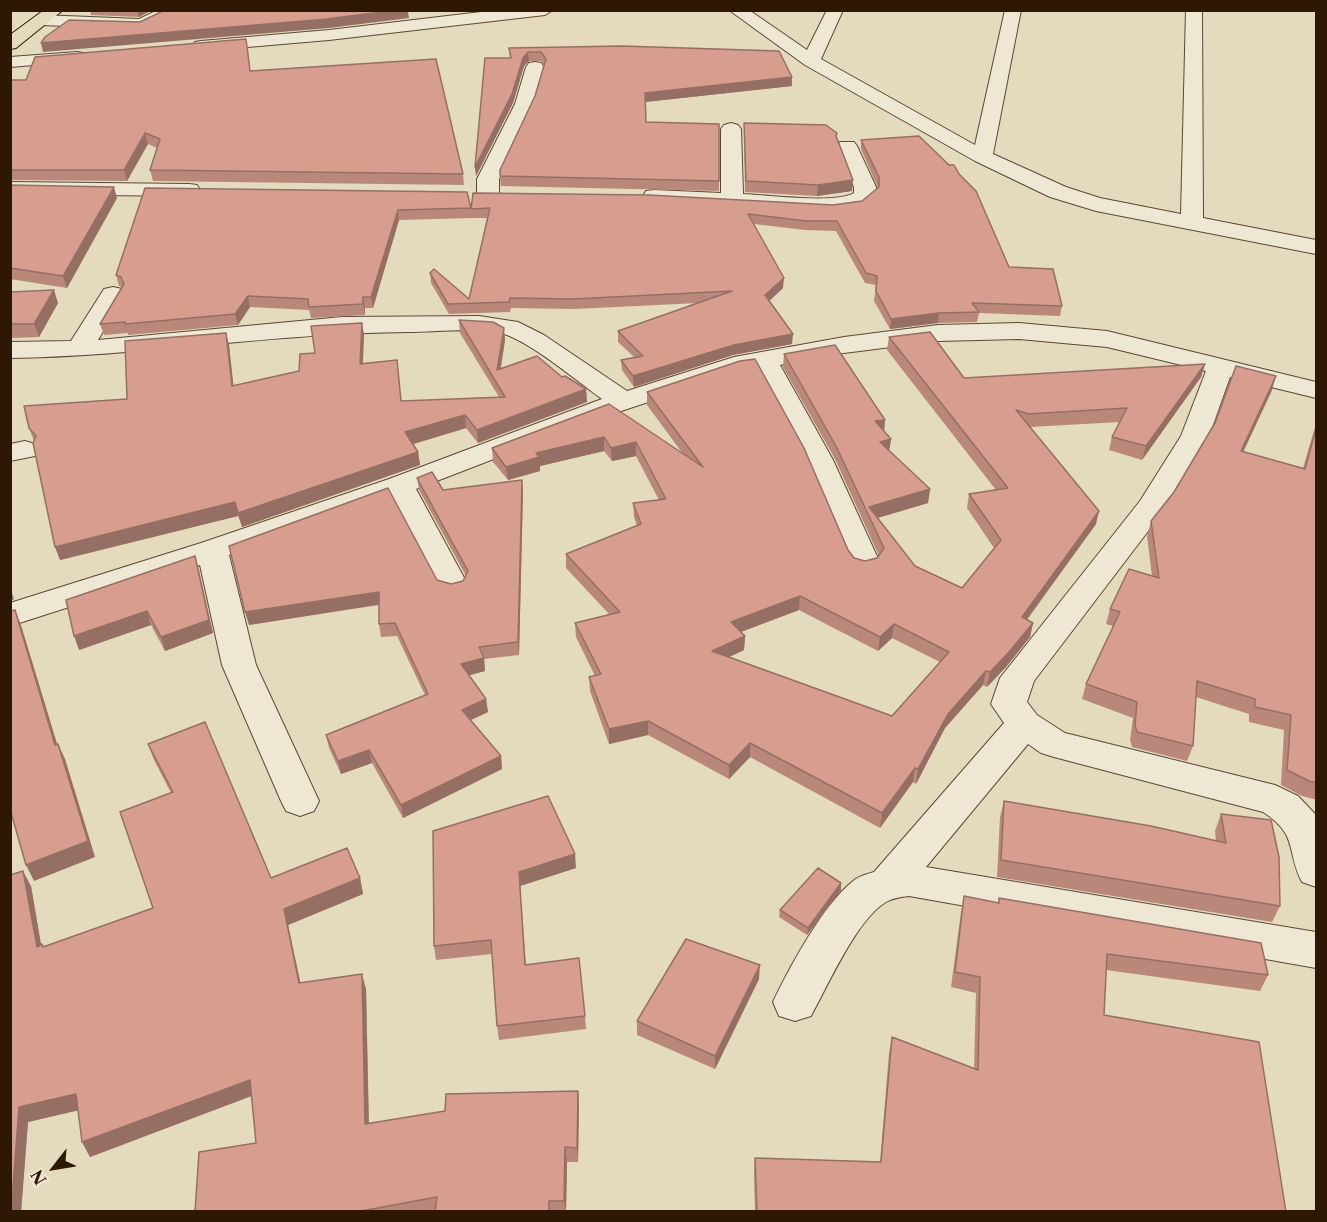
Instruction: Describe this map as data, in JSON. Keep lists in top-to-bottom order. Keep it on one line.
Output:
{"north":"bottom left"}
